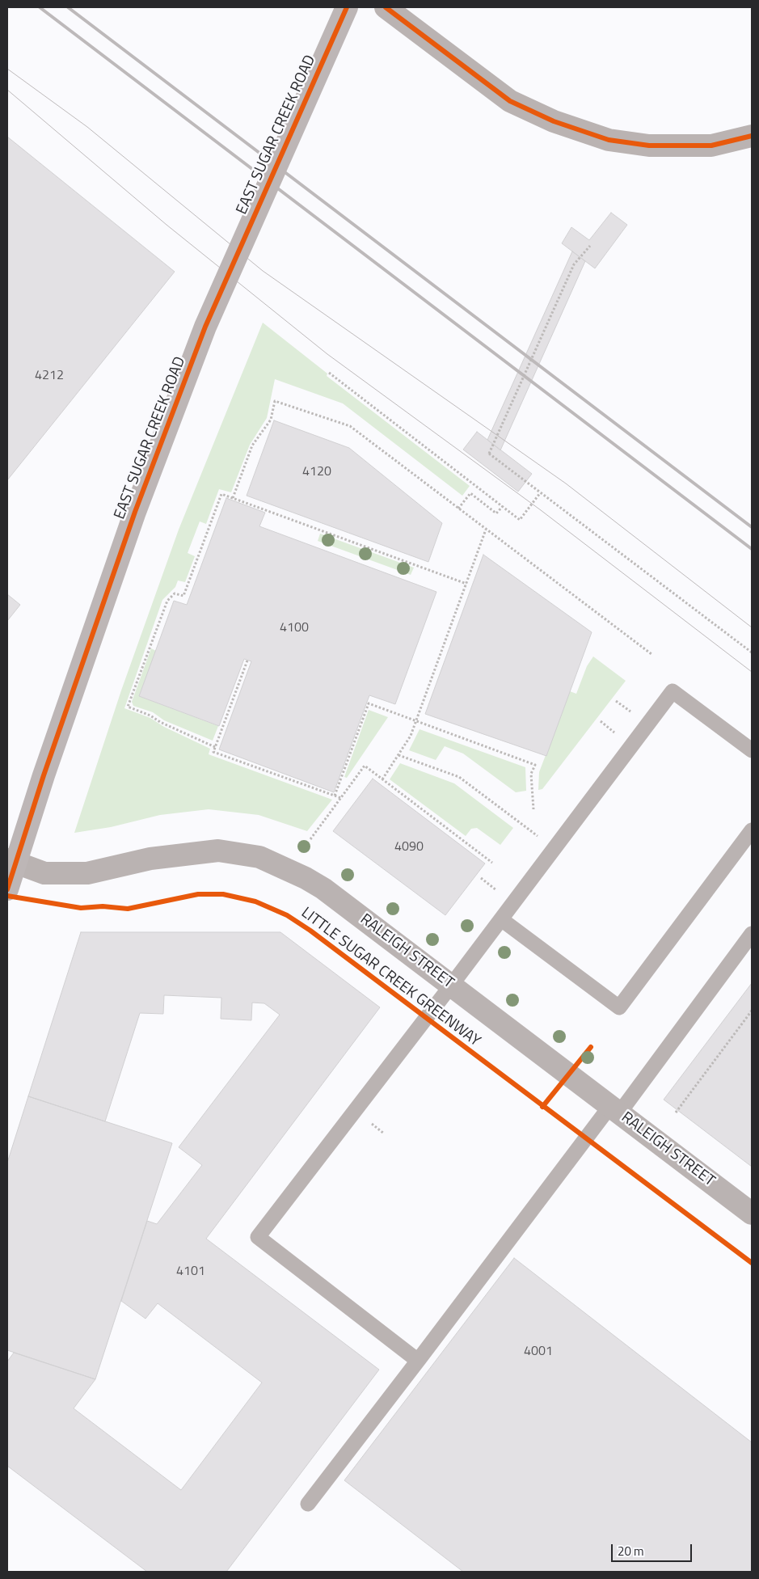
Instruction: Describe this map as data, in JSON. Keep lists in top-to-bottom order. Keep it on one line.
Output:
{"streets":{"main road":["EAST SUGAR CREEK ROAD"],"street":["RALEIGH STREET"],"cycle path":["LITTLE SUGAR CREEK GREENWAY"]},"house_numbers":["4212","4120","4100","4090","4101","4001"],"scale_bar":"20 m"}
